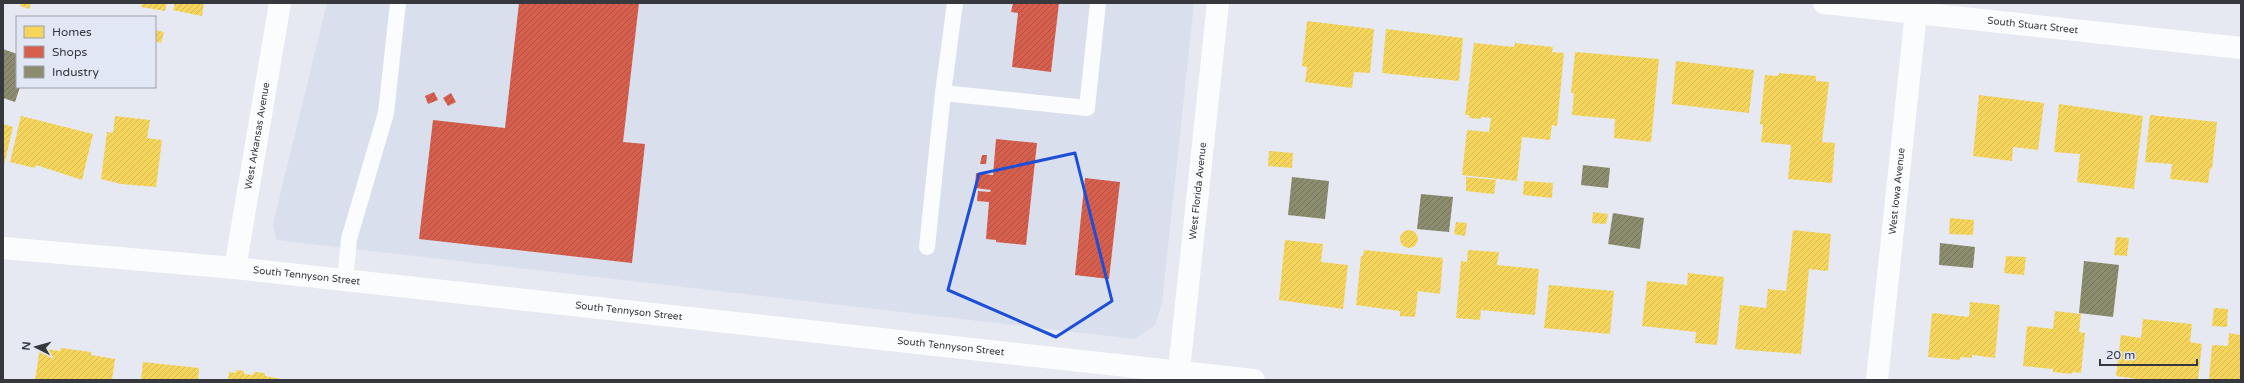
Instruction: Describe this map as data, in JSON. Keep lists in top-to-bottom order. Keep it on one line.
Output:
{"streets":{"street":["South Stuart Street","West Arkansas Avenue","West Iowa Avenue","West Florida Avenue","South Tennyson Street"]},"crossings":[["South Stuart Street","West Iowa Avenue"],["West Arkansas Avenue","South Tennyson Street"],["West Florida Avenue","South Tennyson Street"]],"legend":["Homes","Shops","Industry"],"scale_bar":"20 m","north":"left"}
